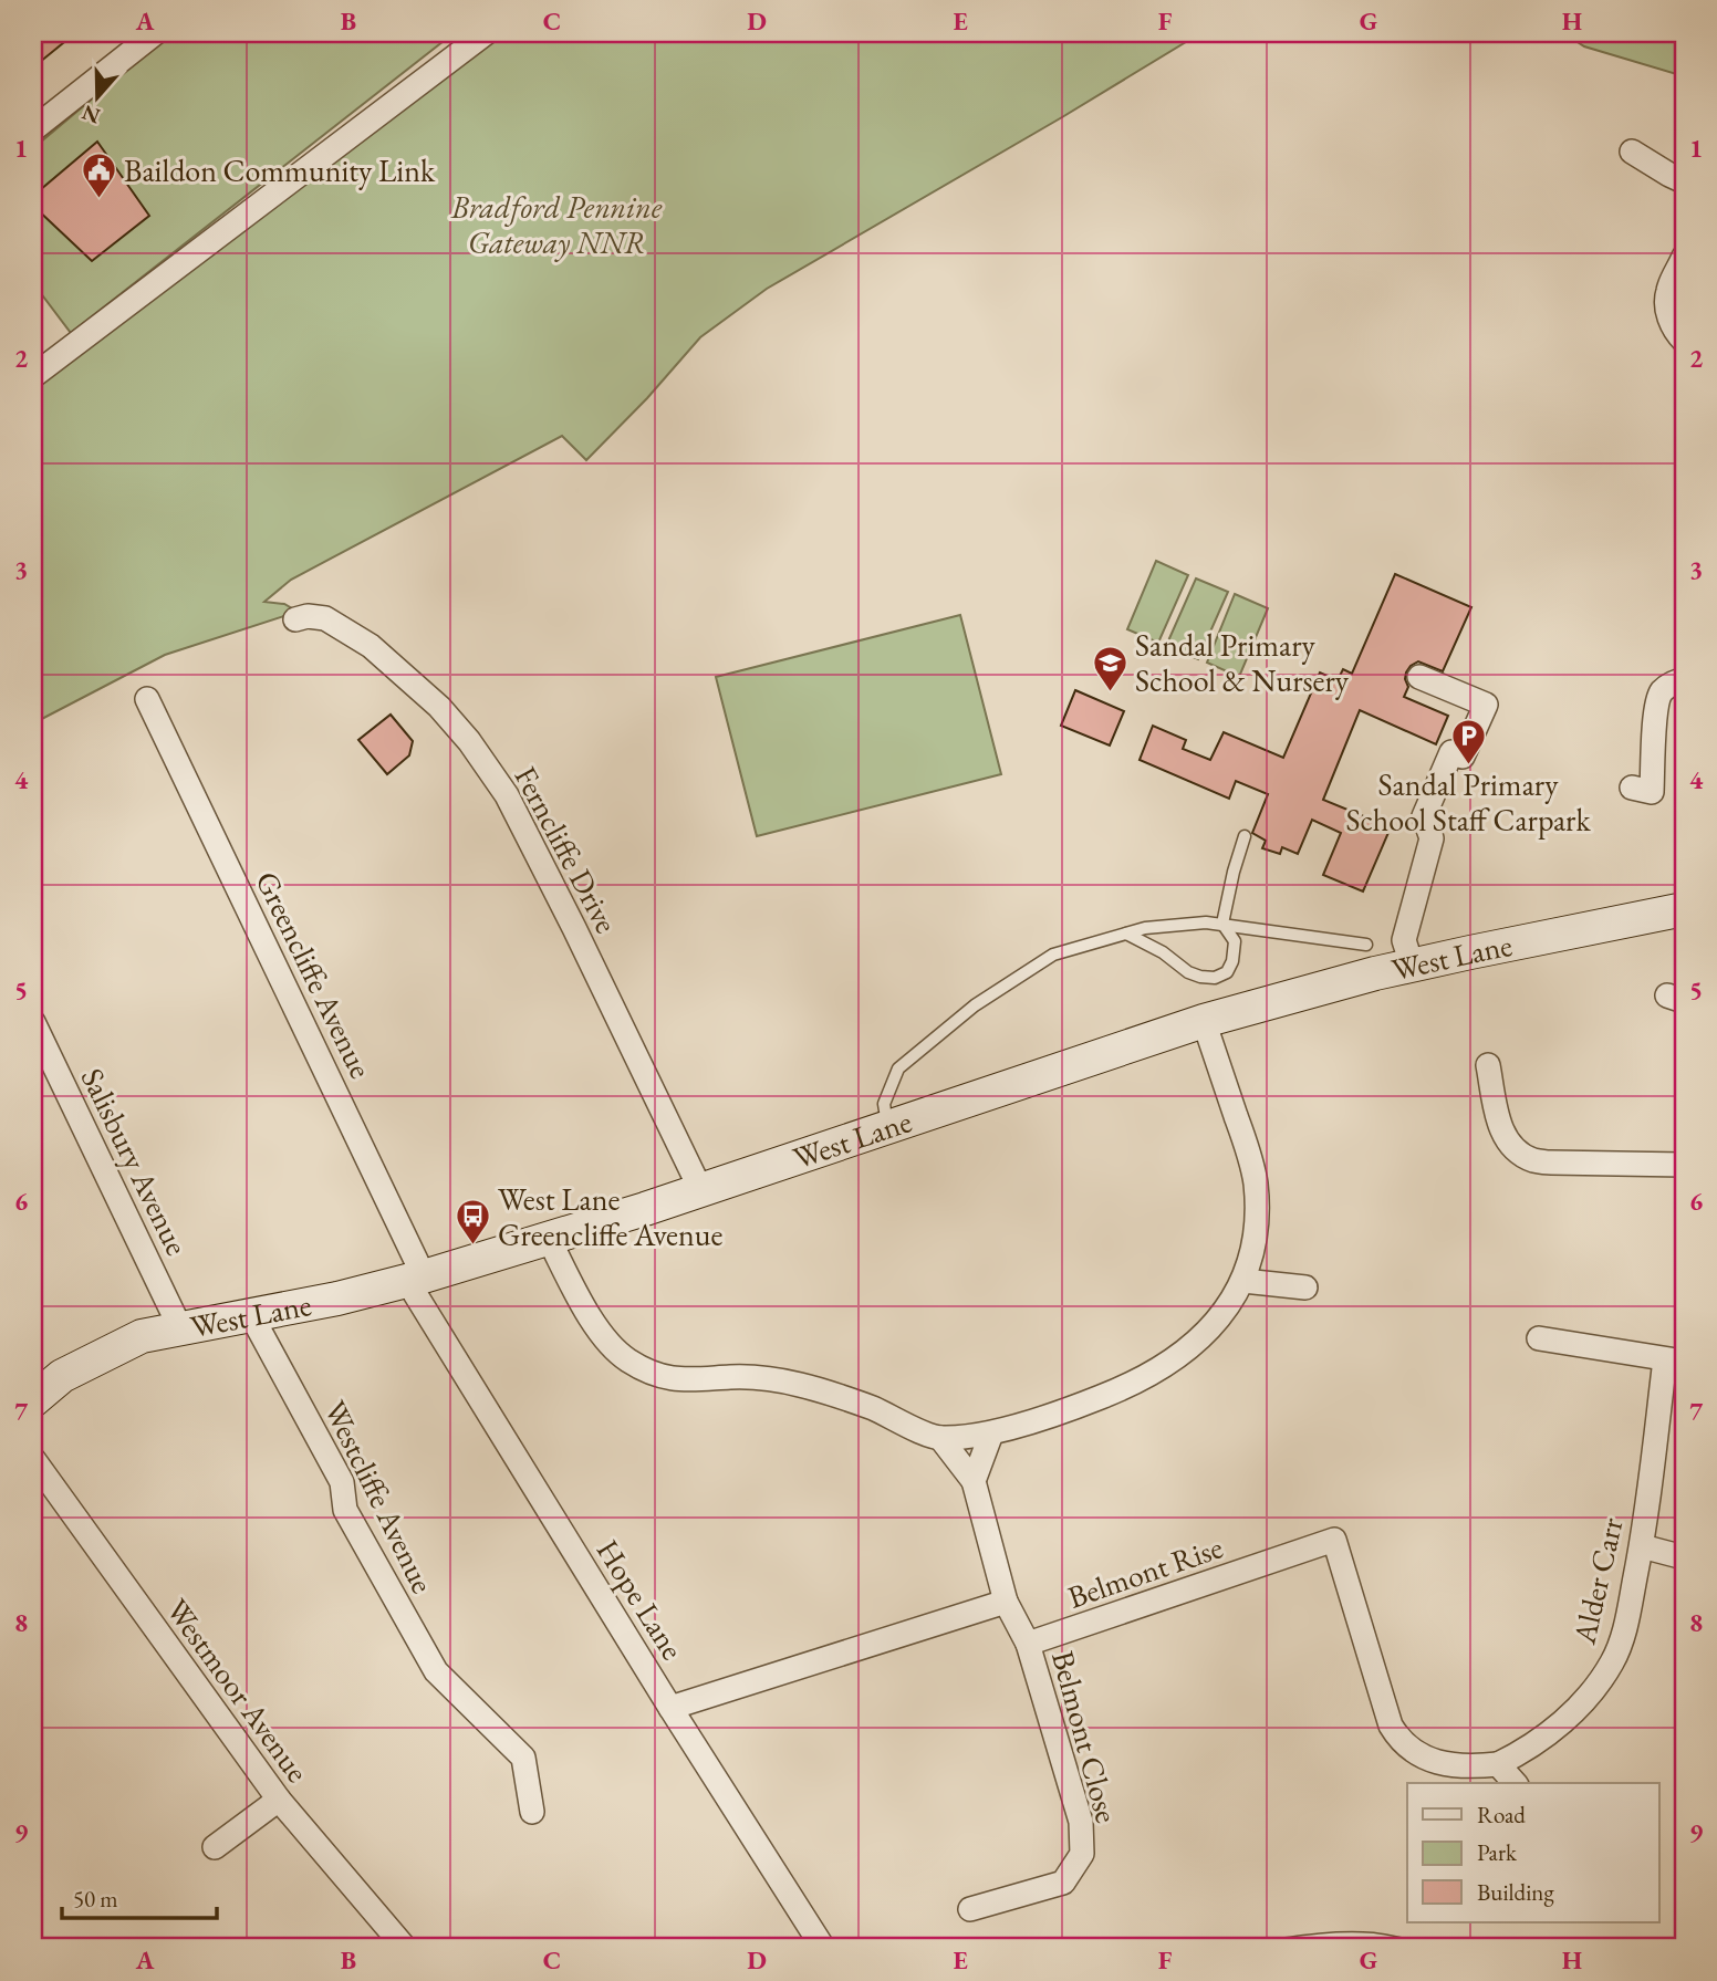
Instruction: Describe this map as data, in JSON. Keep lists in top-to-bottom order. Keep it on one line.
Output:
{"streets":{"street":["Ferncliffe Drive","West Lane","Greencliffe Avenue","Salisbury Avenue","Westcliffe Avenue","Belmont Rise","Alder Carr","Hope Lane","Westmoor Avenue","Belmont Close"]},"crossings":[["Ferncliffe Drive","West Lane"],["West Lane","Greencliffe Avenue"],["West Lane","Salisbury Avenue"],["West Lane","Westcliffe Avenue"],["West Lane","Hope Lane"],["Greencliffe Avenue","Hope Lane"],["Belmont Rise","Alder Carr"],["Belmont Rise","Belmont Close"]],"parks":["Bradford Pennine Gateway NNR"],"places":{"public building":["Baildon Community Link"],"school or university":["Sandal Primary School & Nursery"],"parking":["Sandal Primary School Staff Carpark"],"bus stop":["West Lane Greencliffe Avenue"]},"legend":["Road","Park","Building"],"scale_bar":"50 m","north":"bottom","grid":{"columns":["A","B","C","D","E","F","G","H"],"rows":["1","2","3","4","5","6","7","8","9"]}}
